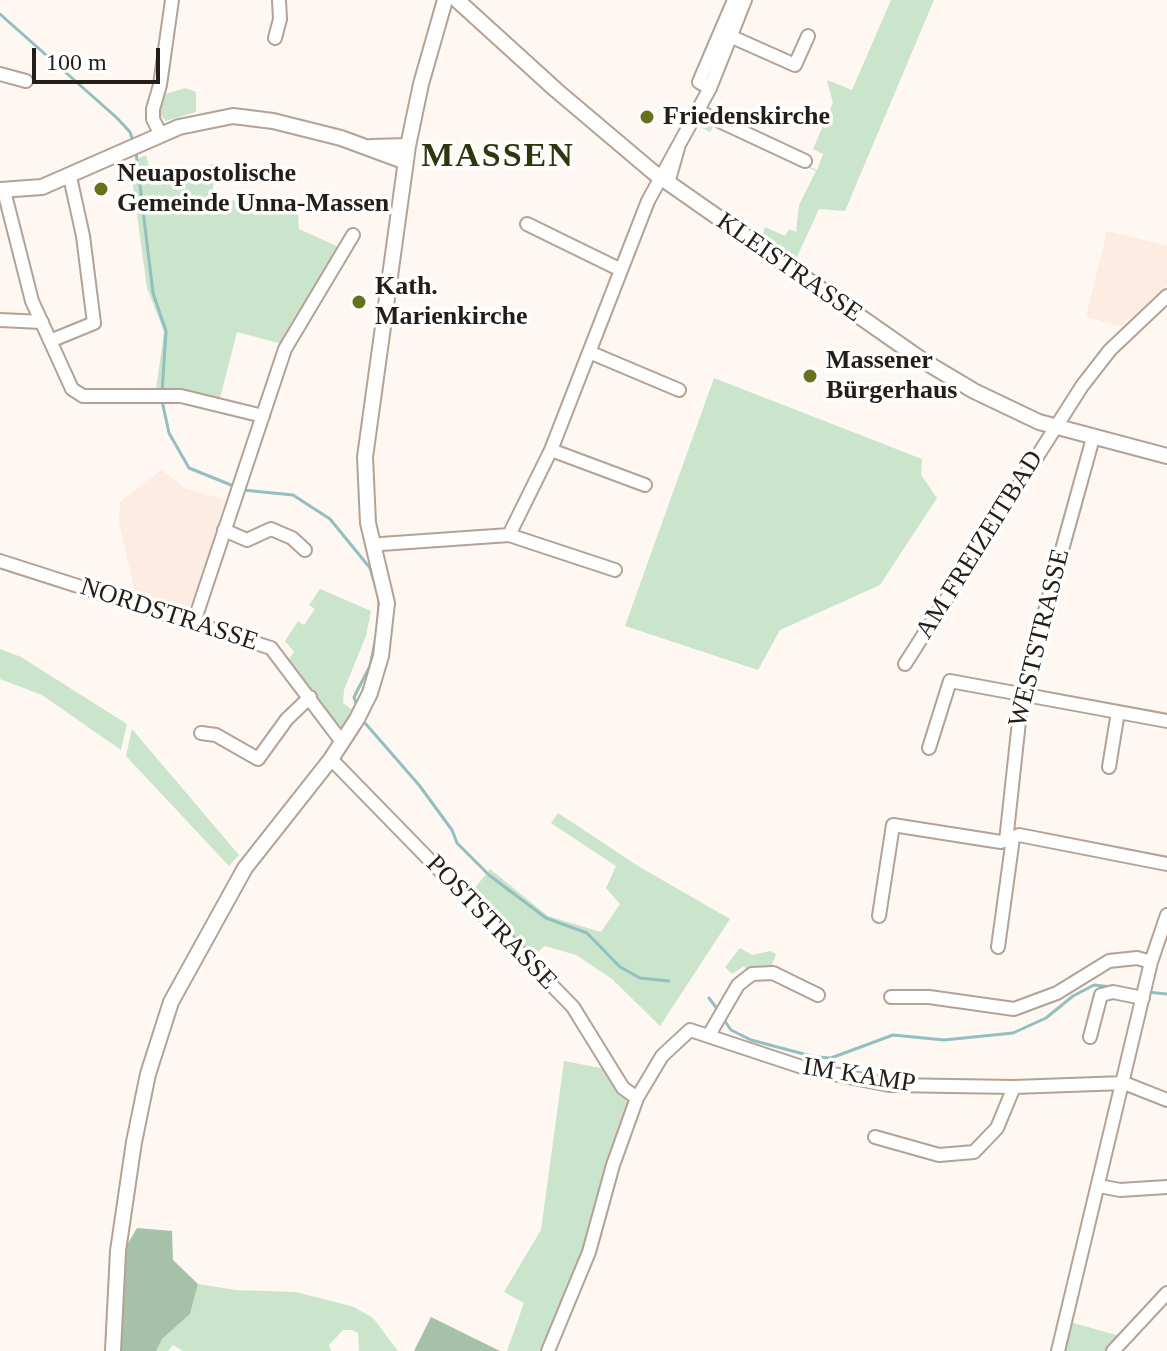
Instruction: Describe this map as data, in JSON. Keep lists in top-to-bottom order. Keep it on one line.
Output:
{"streets":{"main road":["KLEISTRASSE"],"street":["AM FREIZEITBAD","NORDSTRASSE","WESTSTRASSE","POSTSTRASSE","IM KAMP"]},"crossings":[["KLEISTRASSE","AM FREIZEITBAD"],["KLEISTRASSE","WESTSTRASSE"],["POSTSTRASSE","IM KAMP"]],"districts":["MASSEN"],"places":["Friedenskirche","Neuapostolische Gemeinde Unna-Massen","Kath. Marienkirche","Massener Bürgerhaus"],"scale_bar":"100 m"}
